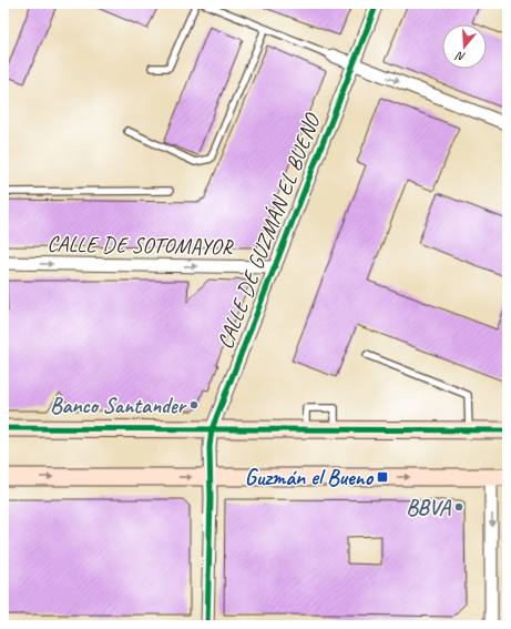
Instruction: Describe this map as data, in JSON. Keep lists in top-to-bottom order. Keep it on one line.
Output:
{"streets":{"street":["CALLE DE GUZMÁN EL BUENO","CALLE DE SOTOMAYOR"]},"crossings":[["CALLE DE GUZMÁN EL BUENO","CALLE DE SOTOMAYOR"]],"one_way":["CALLE DE SOTOMAYOR"],"places":{"other":["Banco Santander","BBVA"],"transit":["Guzmán el Bueno"]},"north":"bottom"}
